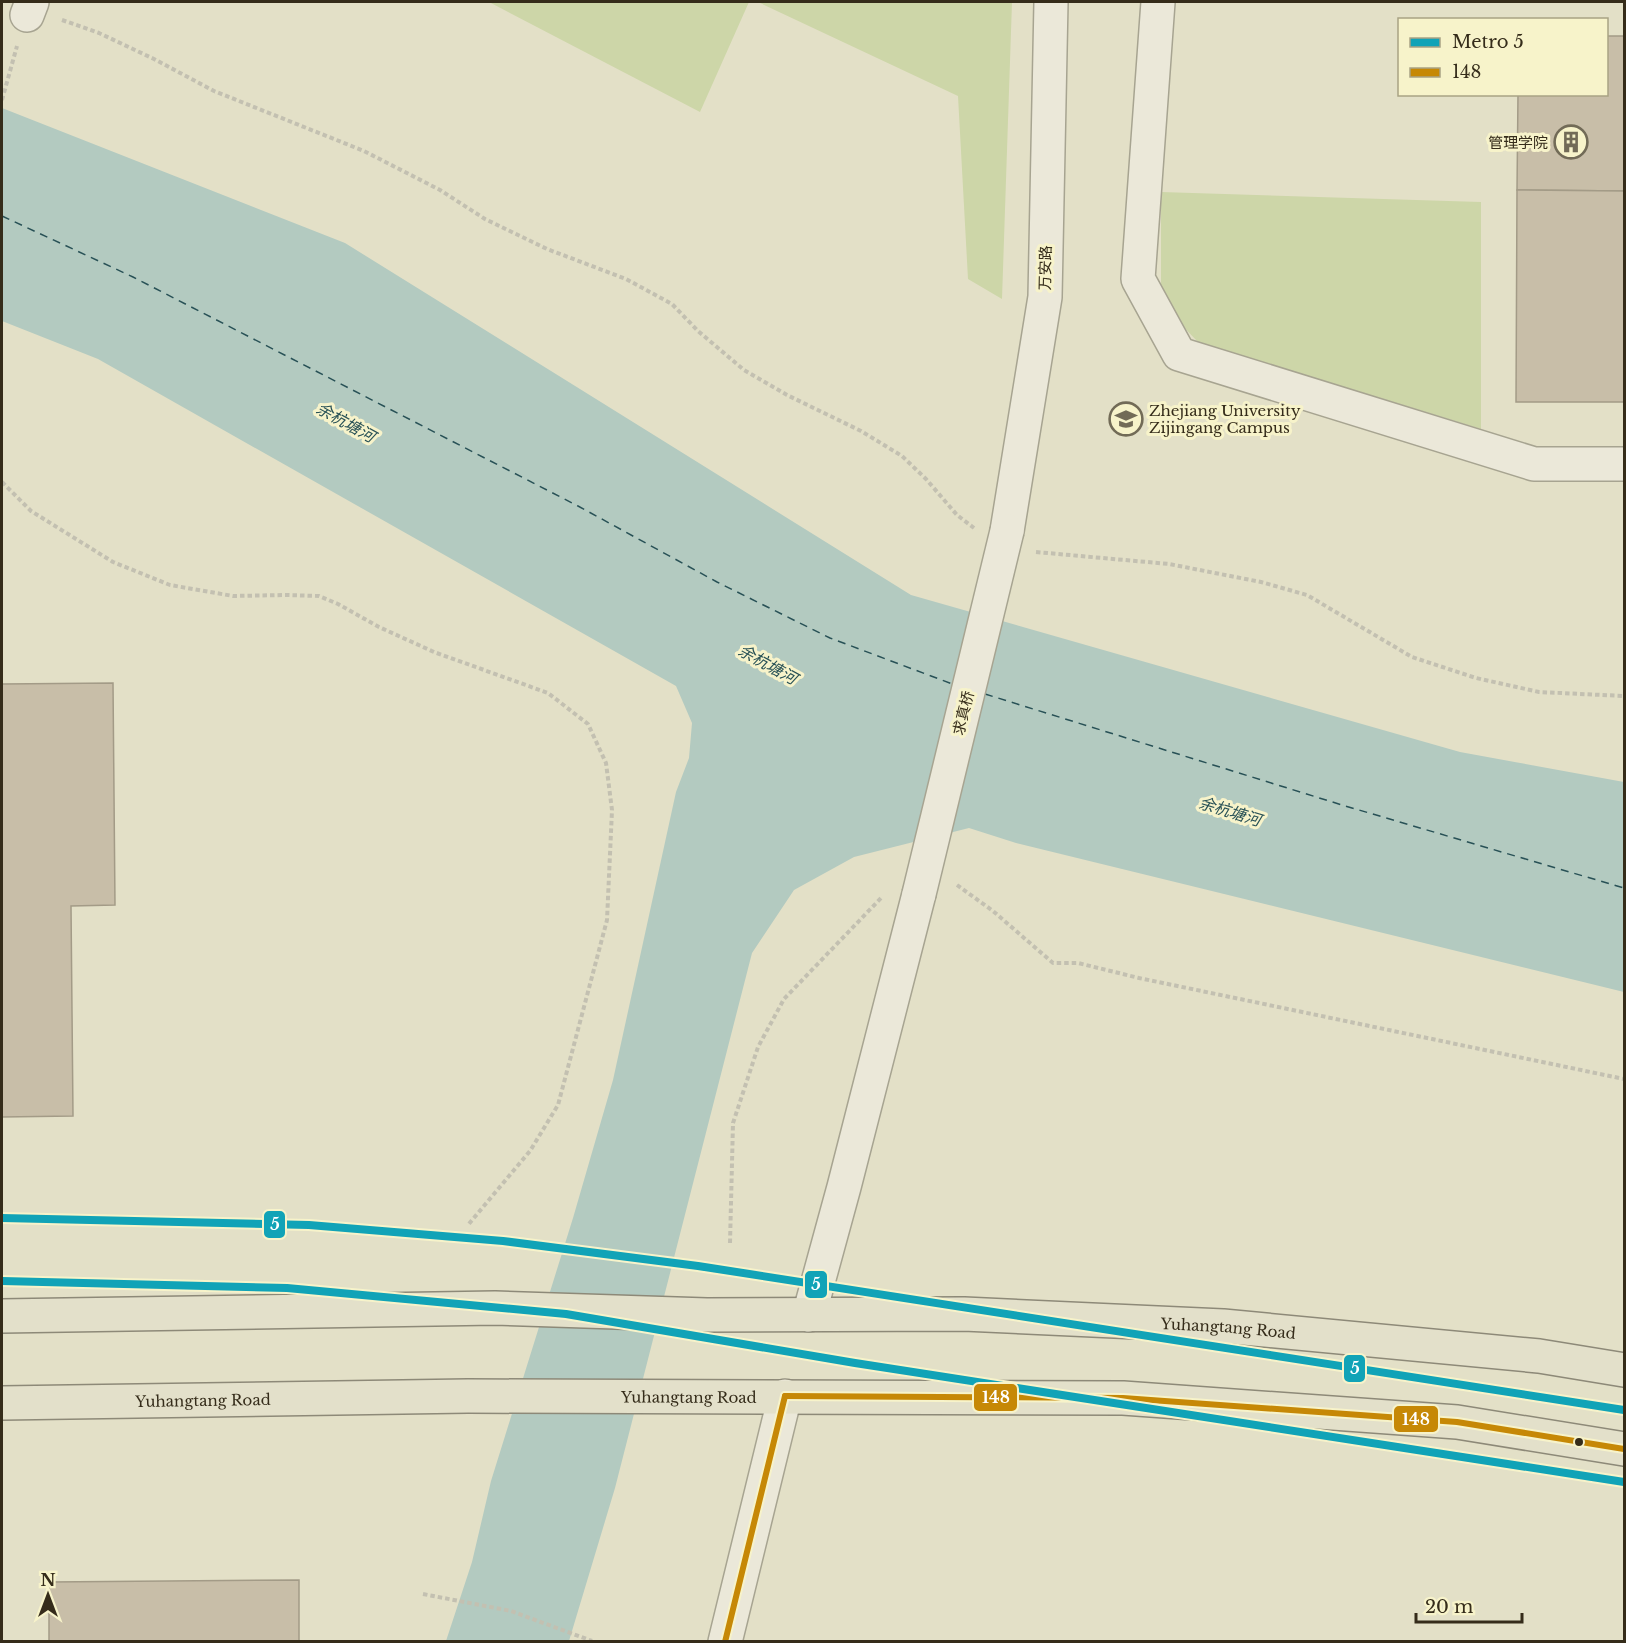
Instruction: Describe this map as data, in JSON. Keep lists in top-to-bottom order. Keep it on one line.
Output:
{"streets":{"main road":["Yuhangtang Road"],"street":["万安路","求真桥"]},"crossings":[["万安路","求真桥"],["求真桥","Yuhangtang Road"]],"water":["余杭塘河"],"places":{"building":["管理学院"],"school or university":["Zhejiang University Zijingang Campus"]},"lines":["metro line 5","transit line 148"],"legend":["Metro 5","148"],"scale_bar":"20 m","north":"top"}
